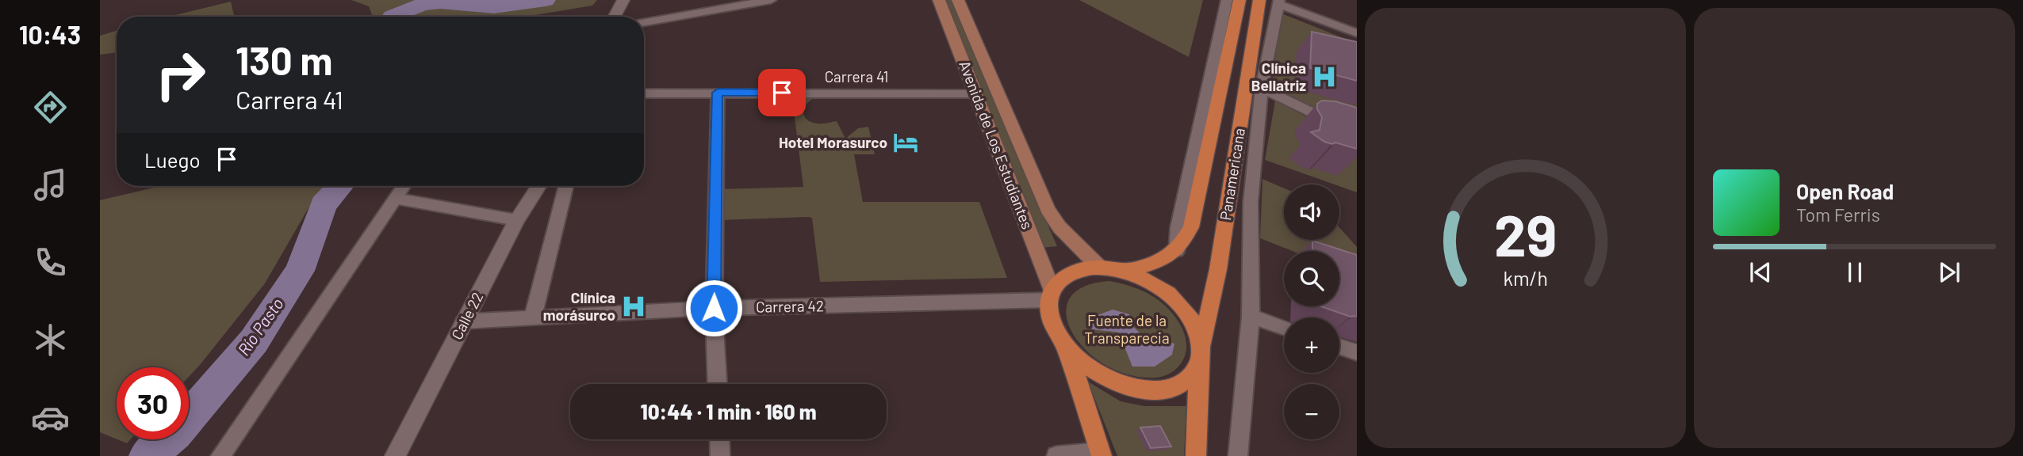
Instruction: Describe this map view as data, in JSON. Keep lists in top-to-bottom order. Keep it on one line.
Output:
{"streets":{"main road":["Avenida de Los Estudiantes","Panamericana"],"street":["Carrera 41","Carrera 42","Calle 22"]},"crossings":[["Carrera 41","Avenida de Los Estudiantes"],["Avenida de Los Estudiantes","Panamericana"],["Avenida de Los Estudiantes","Carrera 42"],["Panamericana","Carrera 42"],["Carrera 42","Calle 22"]],"water":["Río Pasto"],"parks":["Fuente de la Transparecia"],"places":{"hospital":["Clínica Bellatriz","Clínica morásurco"],"hotel":["Hotel Morasurco"]},"page":{"tabs":"10:43","turn":["130 m","Carrera 41"],"then":"Luego","song":["Open Road","Tom Ferris"],"map_buttons":["+","−"],"limit":"30","trip":"10:44 · 1 min · 160 m","gauge":["29","km/h"]}}
